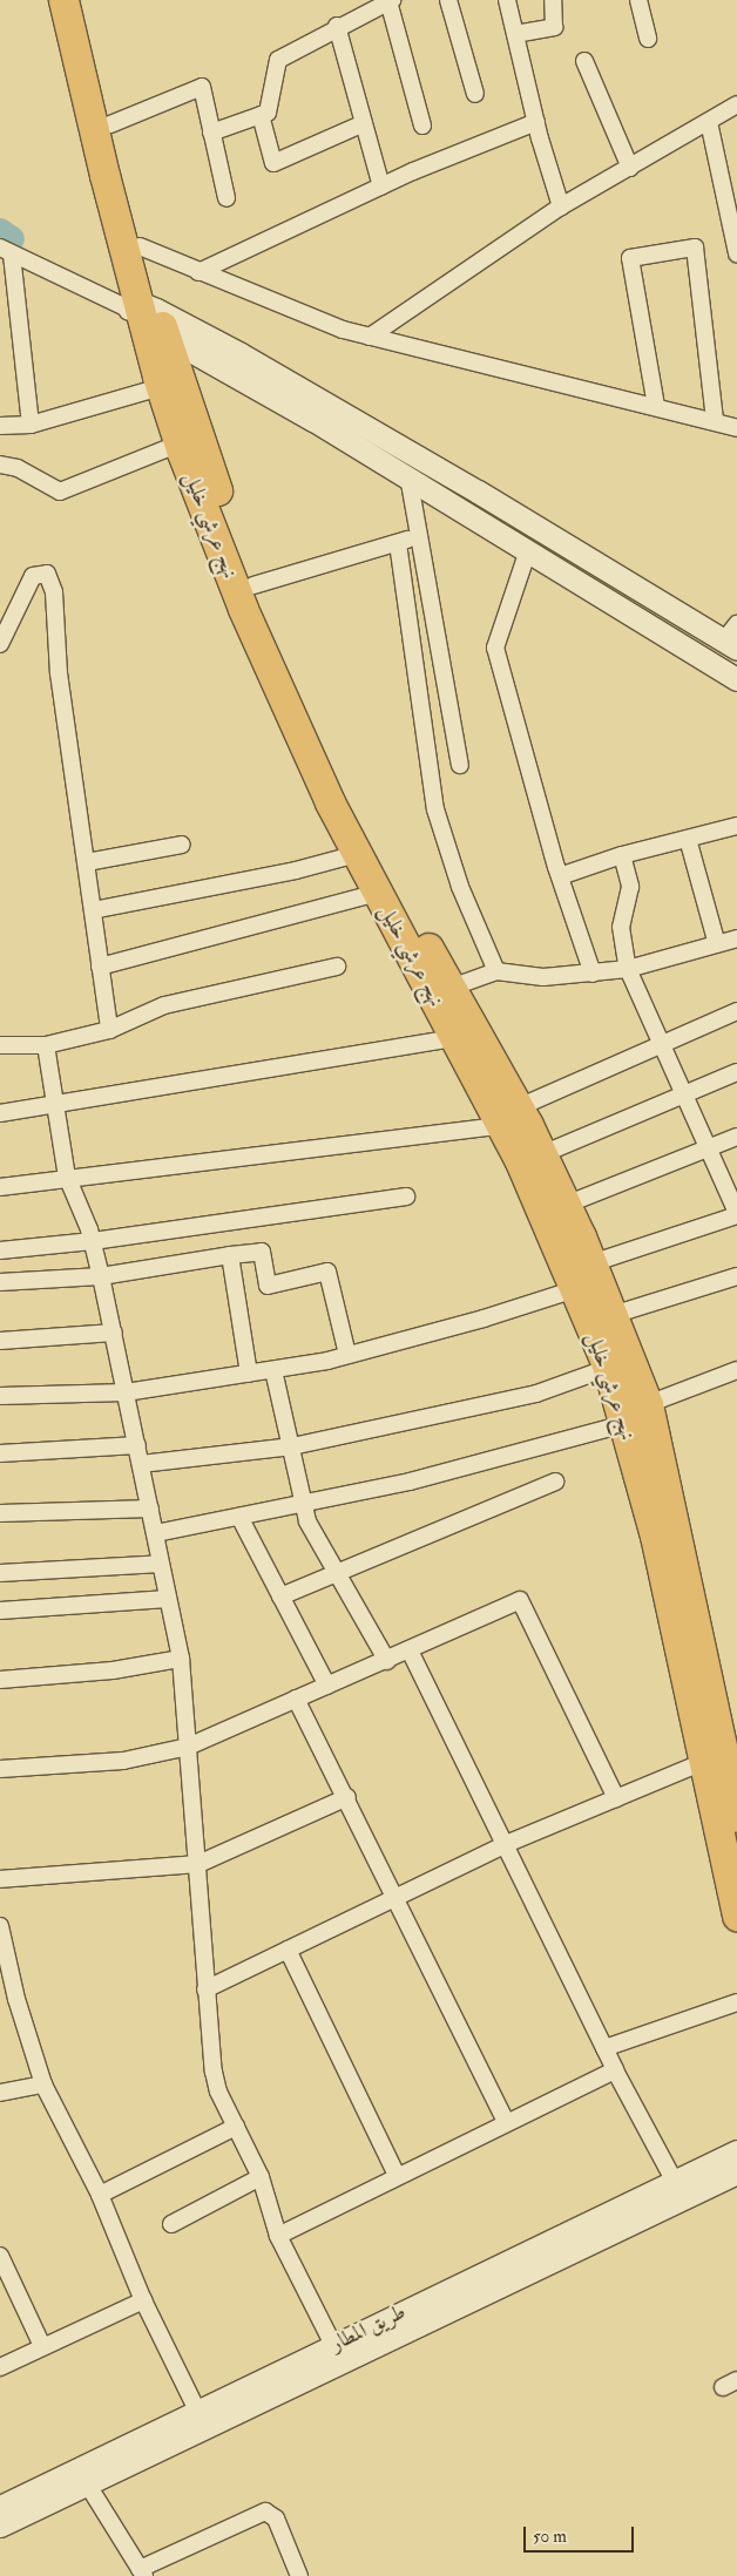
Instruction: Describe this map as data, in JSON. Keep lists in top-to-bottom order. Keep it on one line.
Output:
{"streets":{"highway":["نهج عرشي خليل"],"main road":["طريق المطار"]},"scale_bar":"50 m"}
